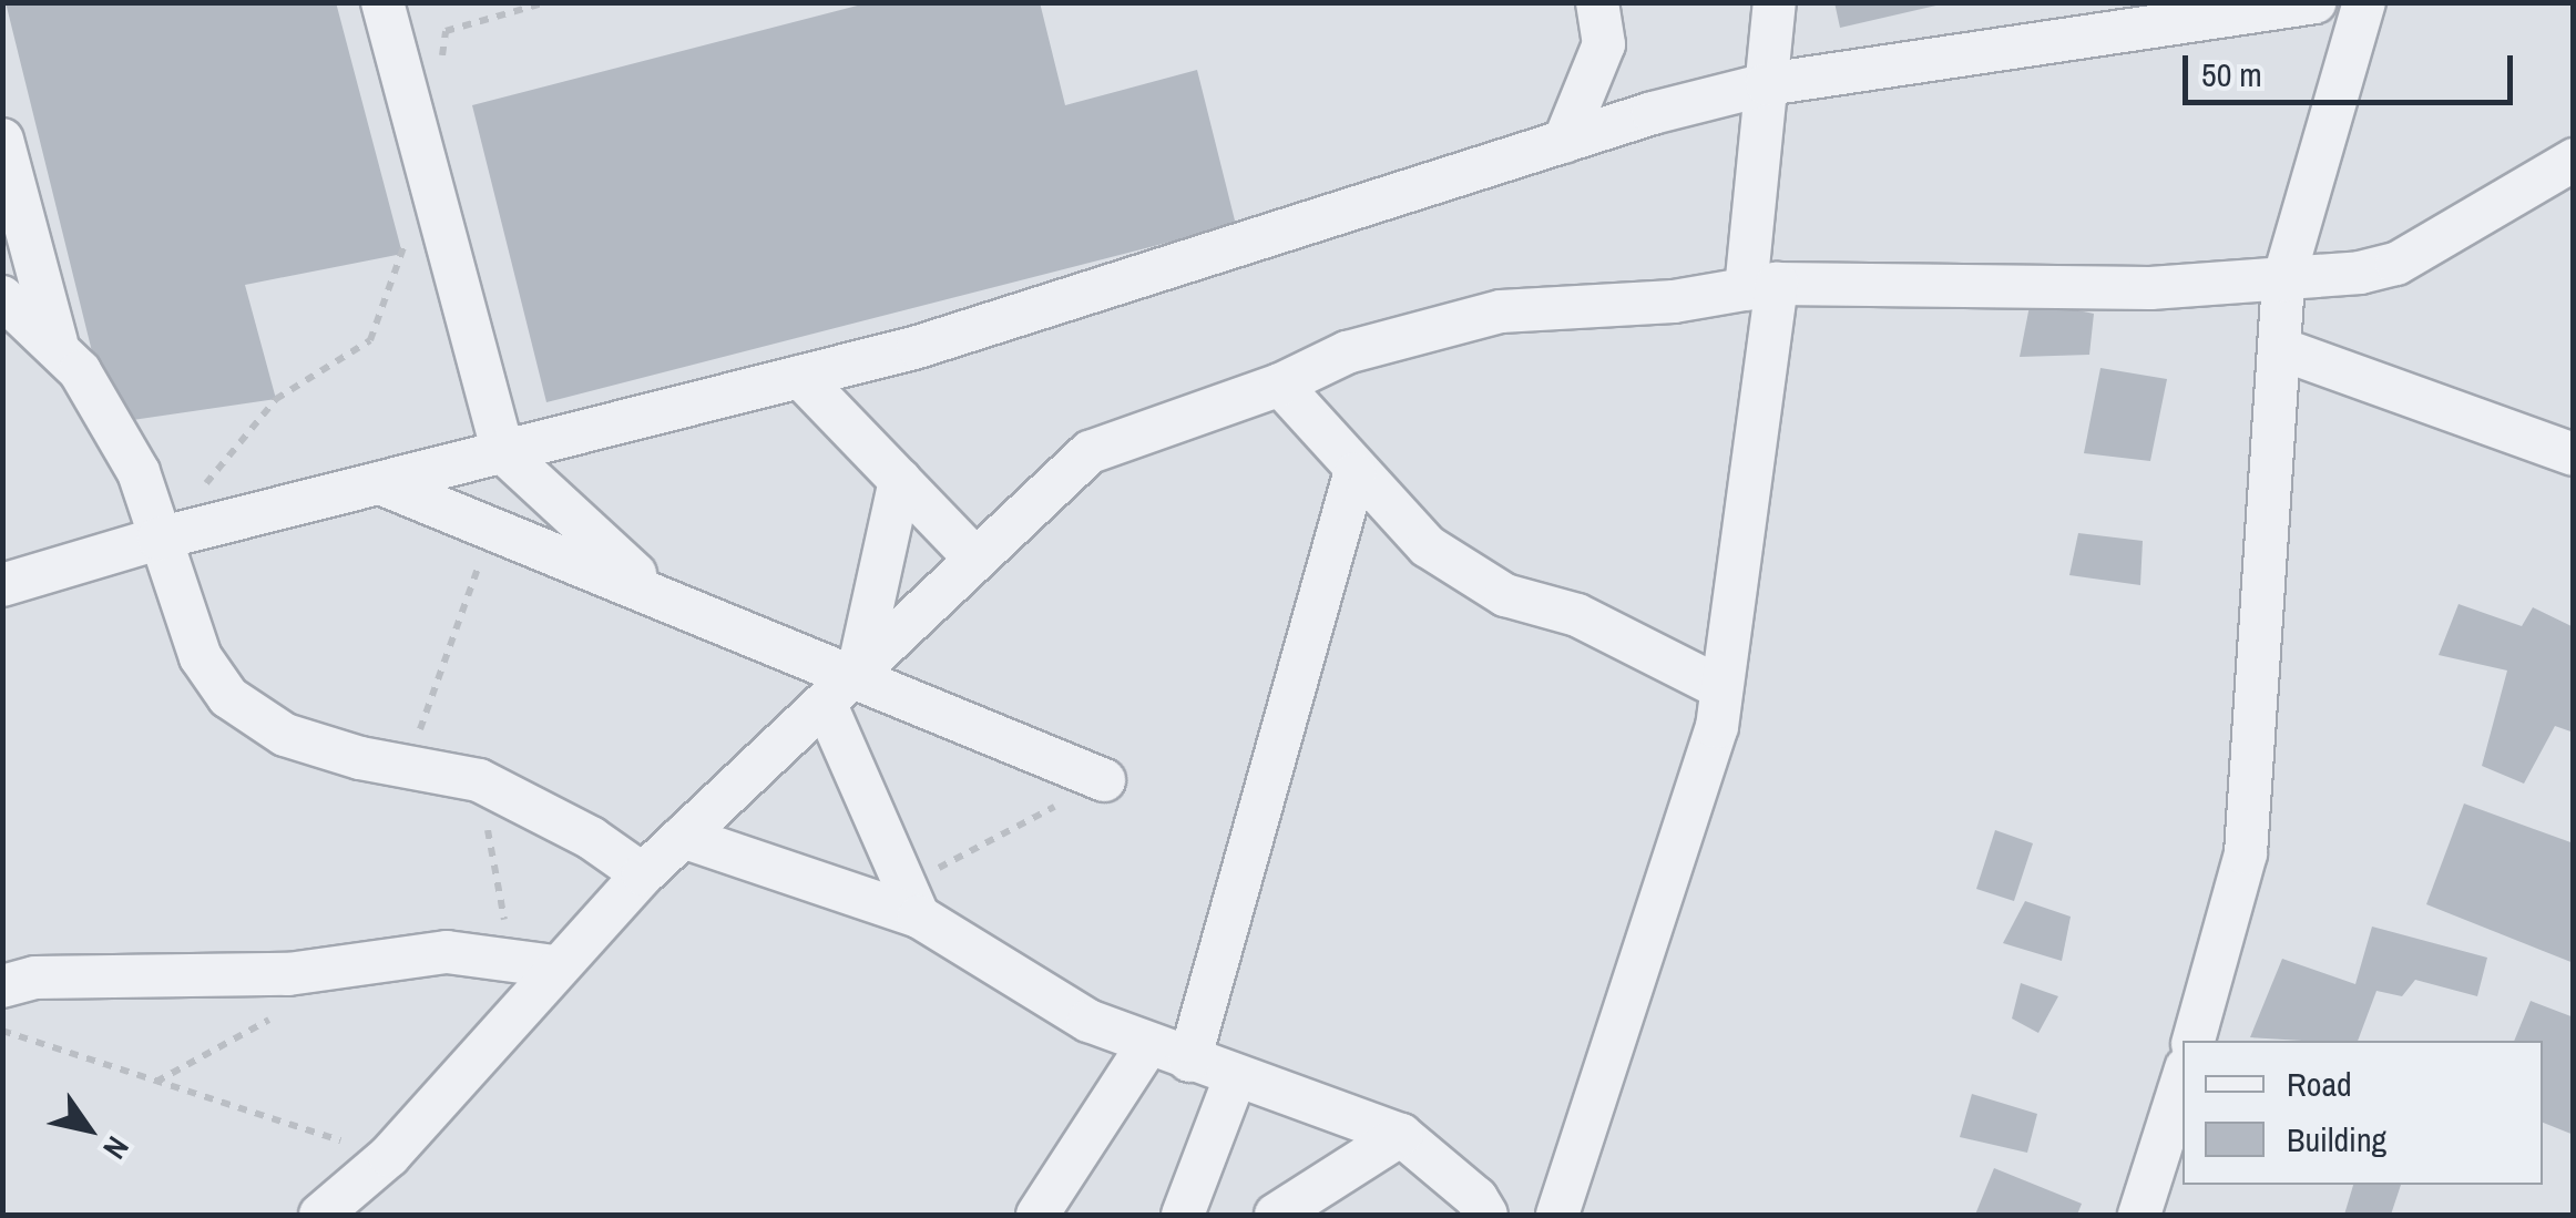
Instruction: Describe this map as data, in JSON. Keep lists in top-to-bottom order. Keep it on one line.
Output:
{"legend":["Road","Building"],"scale_bar":"50 m","north":"bottom right"}
